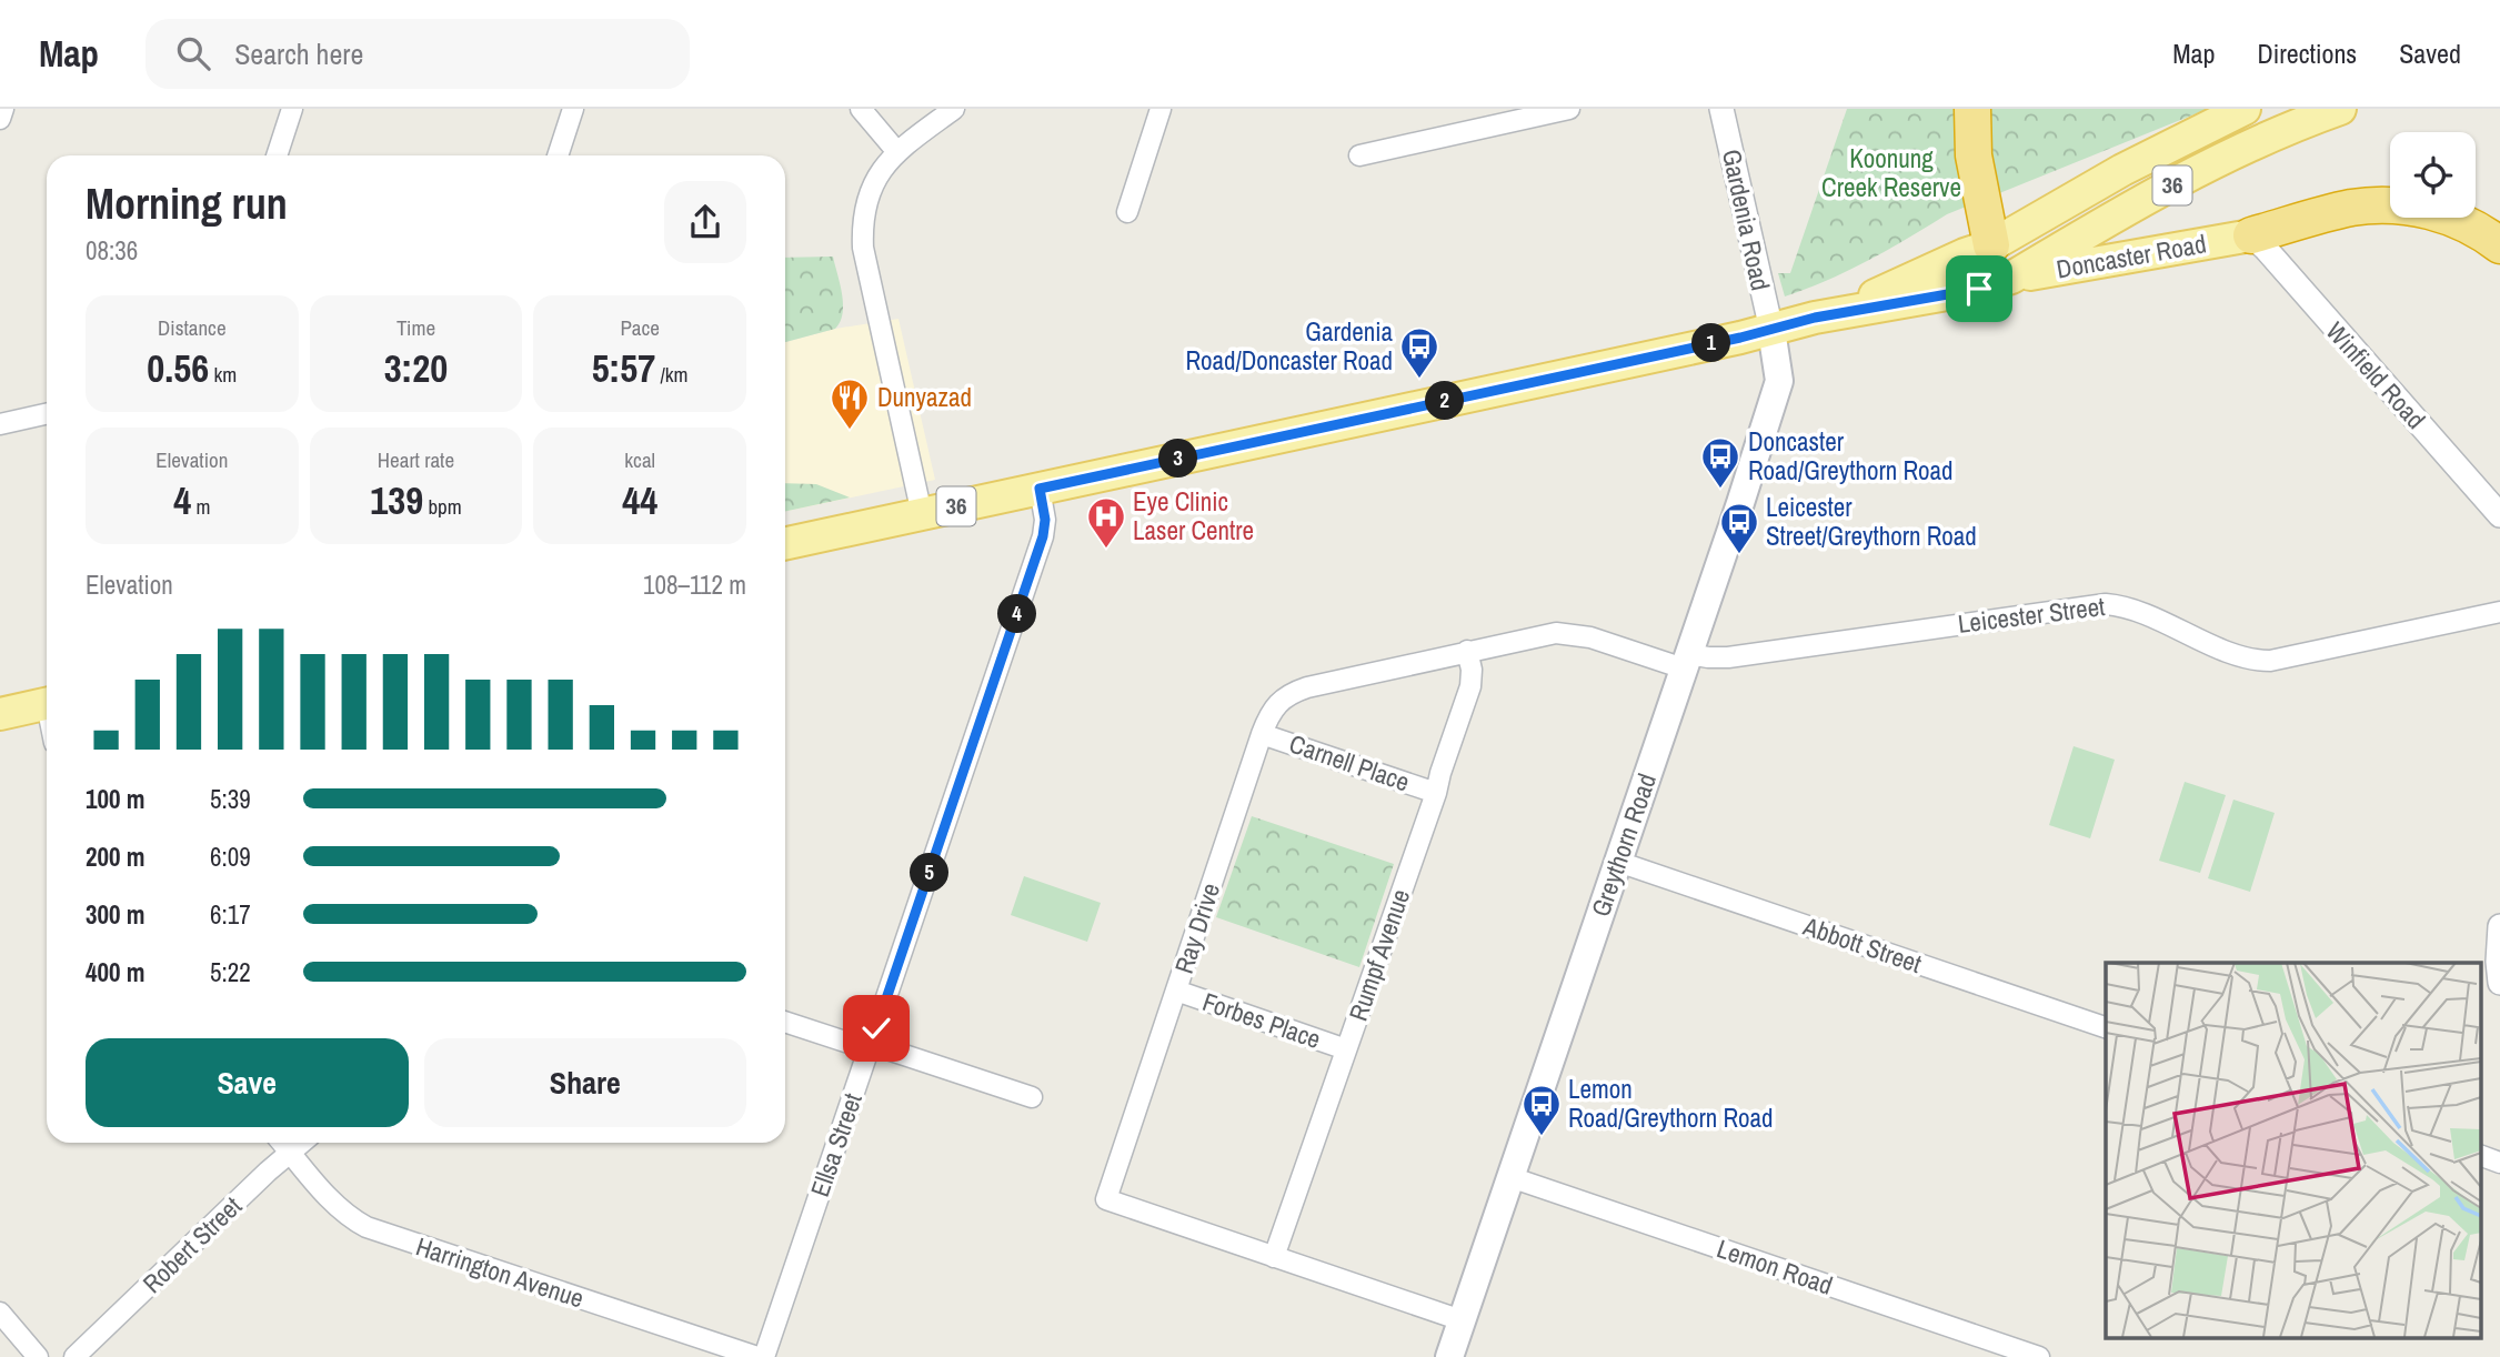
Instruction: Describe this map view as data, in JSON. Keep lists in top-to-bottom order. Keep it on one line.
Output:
{"streets":{"highway":["36"],"main road":["Doncaster Road","Greythorn Road"],"street":["Gardenia Road","Winfield Road","Leicester Street","Carnell Place","Ray Drive","Abbott Street","Rumpf Avenue","Forbes Place","Ellsa Street","Robert Street","Lemon Road","Harrington Avenue"]},"crossings":[["36","Doncaster Road"],["36","Winfield Road"],["Gardenia Road","Doncaster Road"],["Gardenia Road","Greythorn Road"],["Doncaster Road","Winfield Road"],["Doncaster Road","Greythorn Road"],["Doncaster Road","Ellsa Street"],["Leicester Street","Greythorn Road"],["Leicester Street","Ray Drive"],["Carnell Place","Ray Drive"],["Carnell Place","Rumpf Avenue"],["Greythorn Road","Ray Drive"],["Greythorn Road","Abbott Street"],["Greythorn Road","Lemon Road"],["Ray Drive","Rumpf Avenue"],["Ray Drive","Forbes Place"],["Rumpf Avenue","Forbes Place"],["Robert Street","Harrington Avenue"]],"parks":["Koonung Creek Reserve"],"places":{"bus stop":["Gardenia Road/Doncaster Road","Doncaster Road/Greythorn Road","Leicester Street/Greythorn Road","Lemon Road/Greythorn Road"],"restaurant":["Dunyazad"],"hospital":["Eye Clinic Laser Centre"]},"page":{"header":"Map","search":"Search here","nav":["Map","Directions","Saved"],"heading":["Morning run","08:36"],"stats":[["Distance","0.56 km"],["Time","3:20"],["Pace","5:57 /km"],["Elevation","4 m"],["Heart rate","139 bpm"],["kcal","44"]],"pins":["1","2","3","4","5"],"chart":["Elevation","108–112 m"],"list":[{"name":"100 m","note":"5:39"},{"name":"200 m","note":"6:09"},{"name":"300 m","note":"6:17"},{"name":"400 m","note":"5:22"}],"buttons":["Save","Share"]}}
